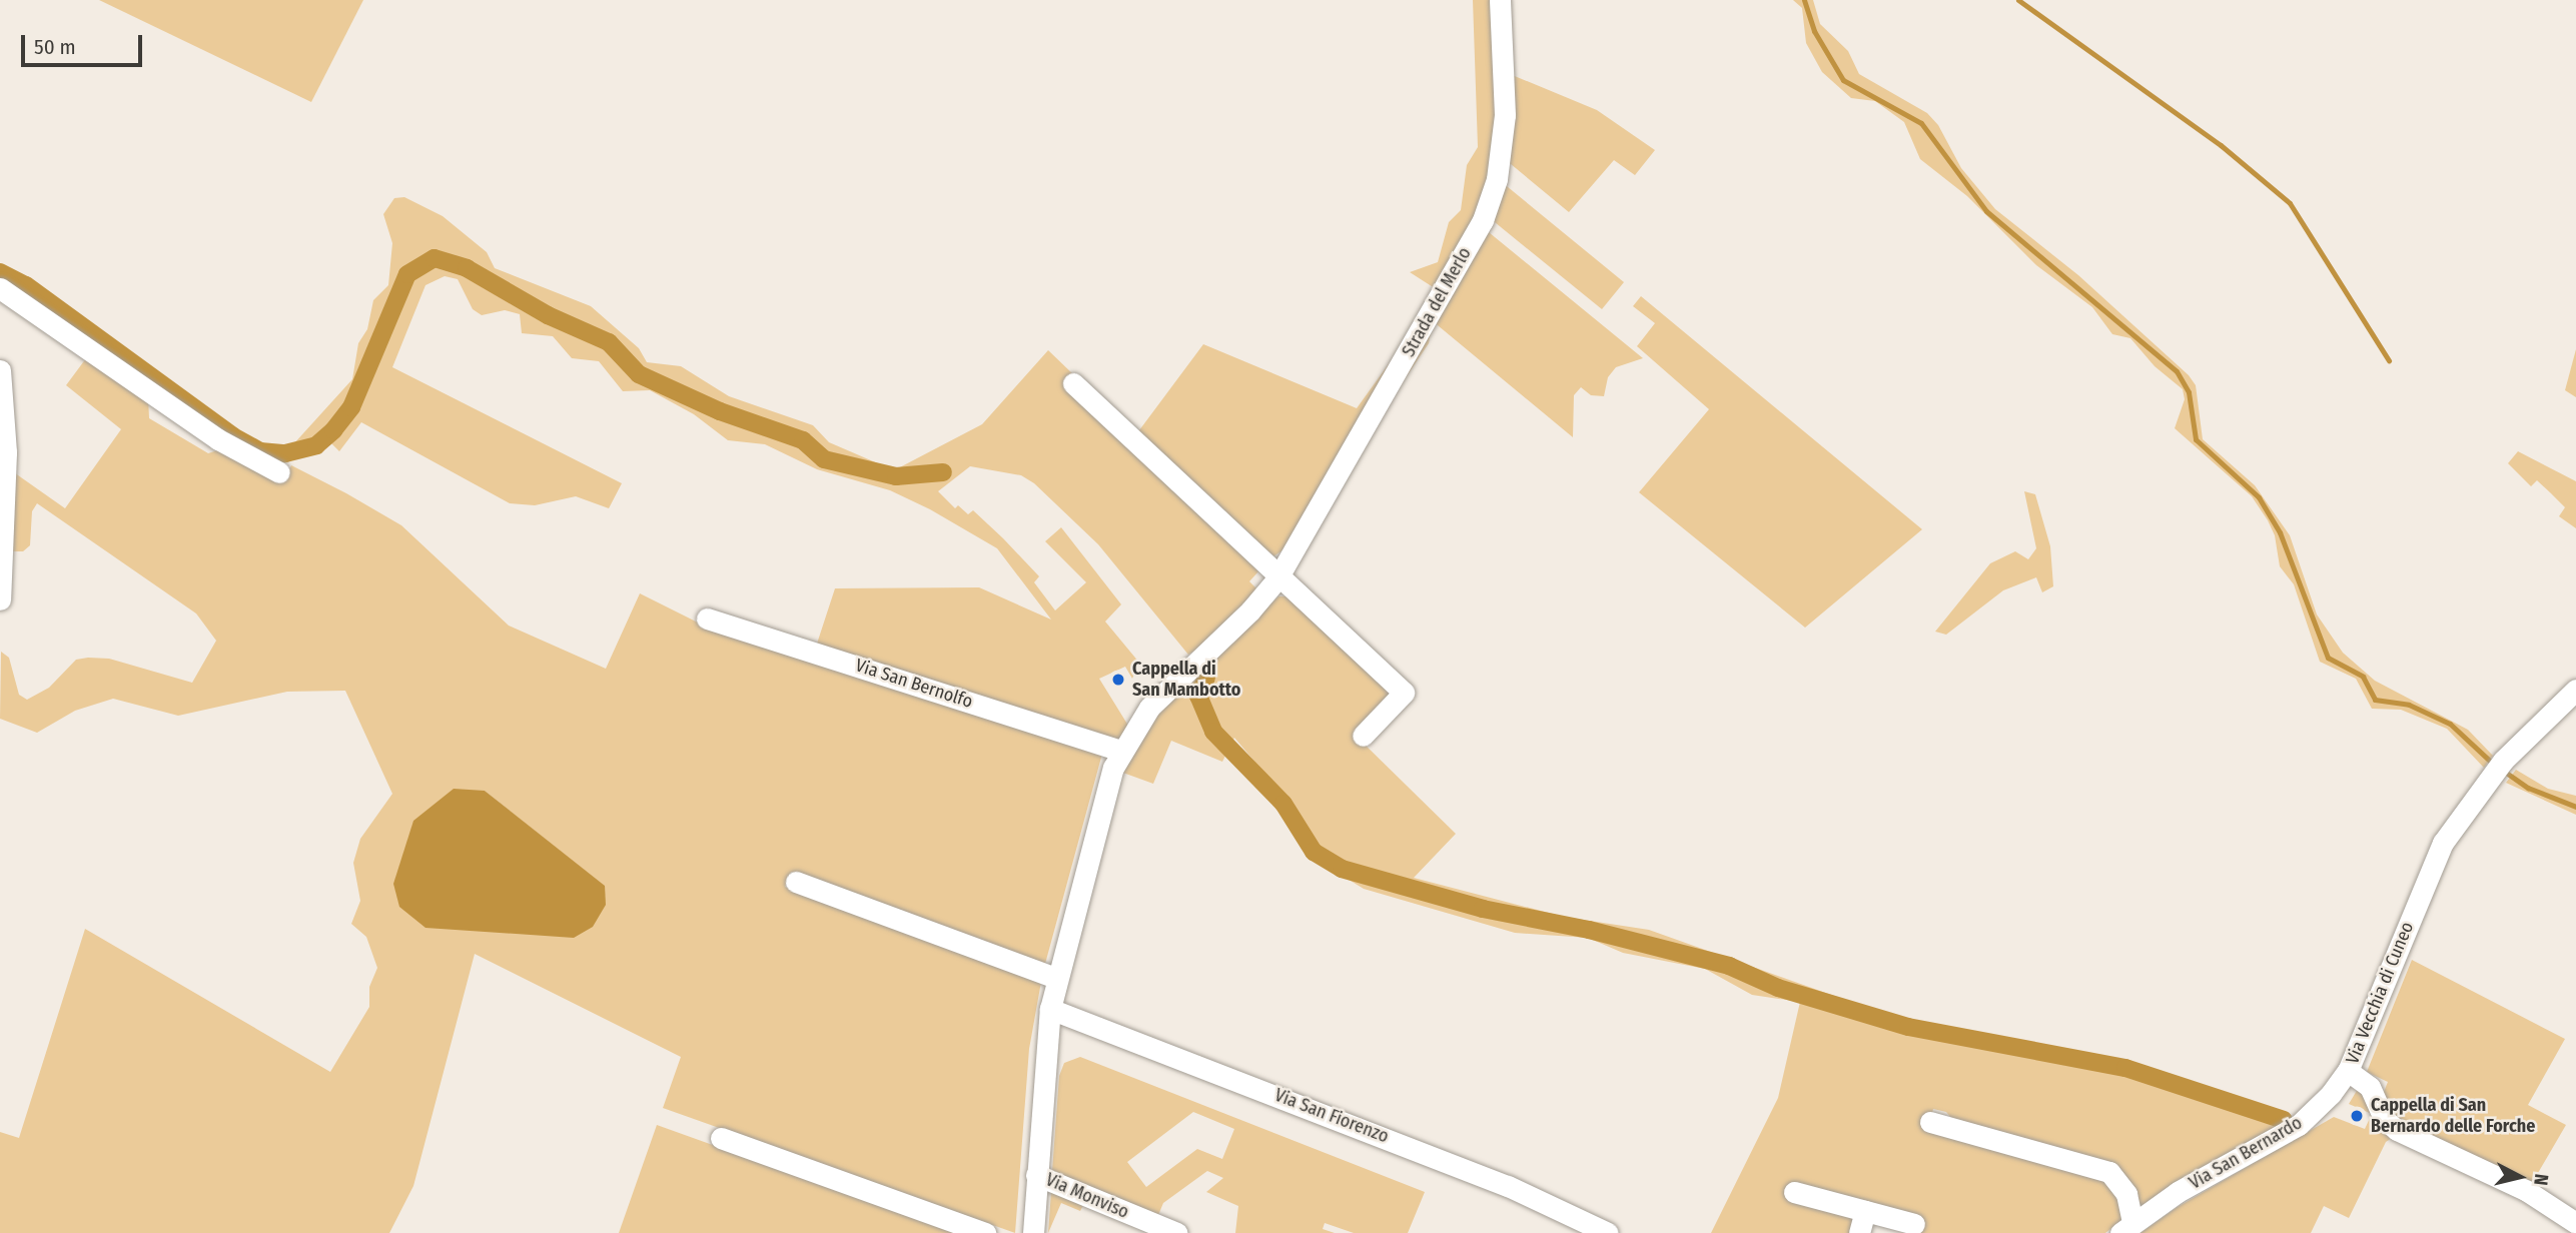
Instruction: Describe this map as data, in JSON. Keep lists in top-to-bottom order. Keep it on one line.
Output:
{"streets":{"street":["Strada del Merlo","Via San Bernolfo","Via Vecchia di Cuneo","Via San Fiorenzo","Via San Bernardo","Via Monviso"]},"crossings":[["Via Vecchia di Cuneo","Via San Bernardo"]],"places":["Cappella di San Mambotto","Cappella di San Bernardo delle Forche"],"scale_bar":"50 m","north":"right"}
